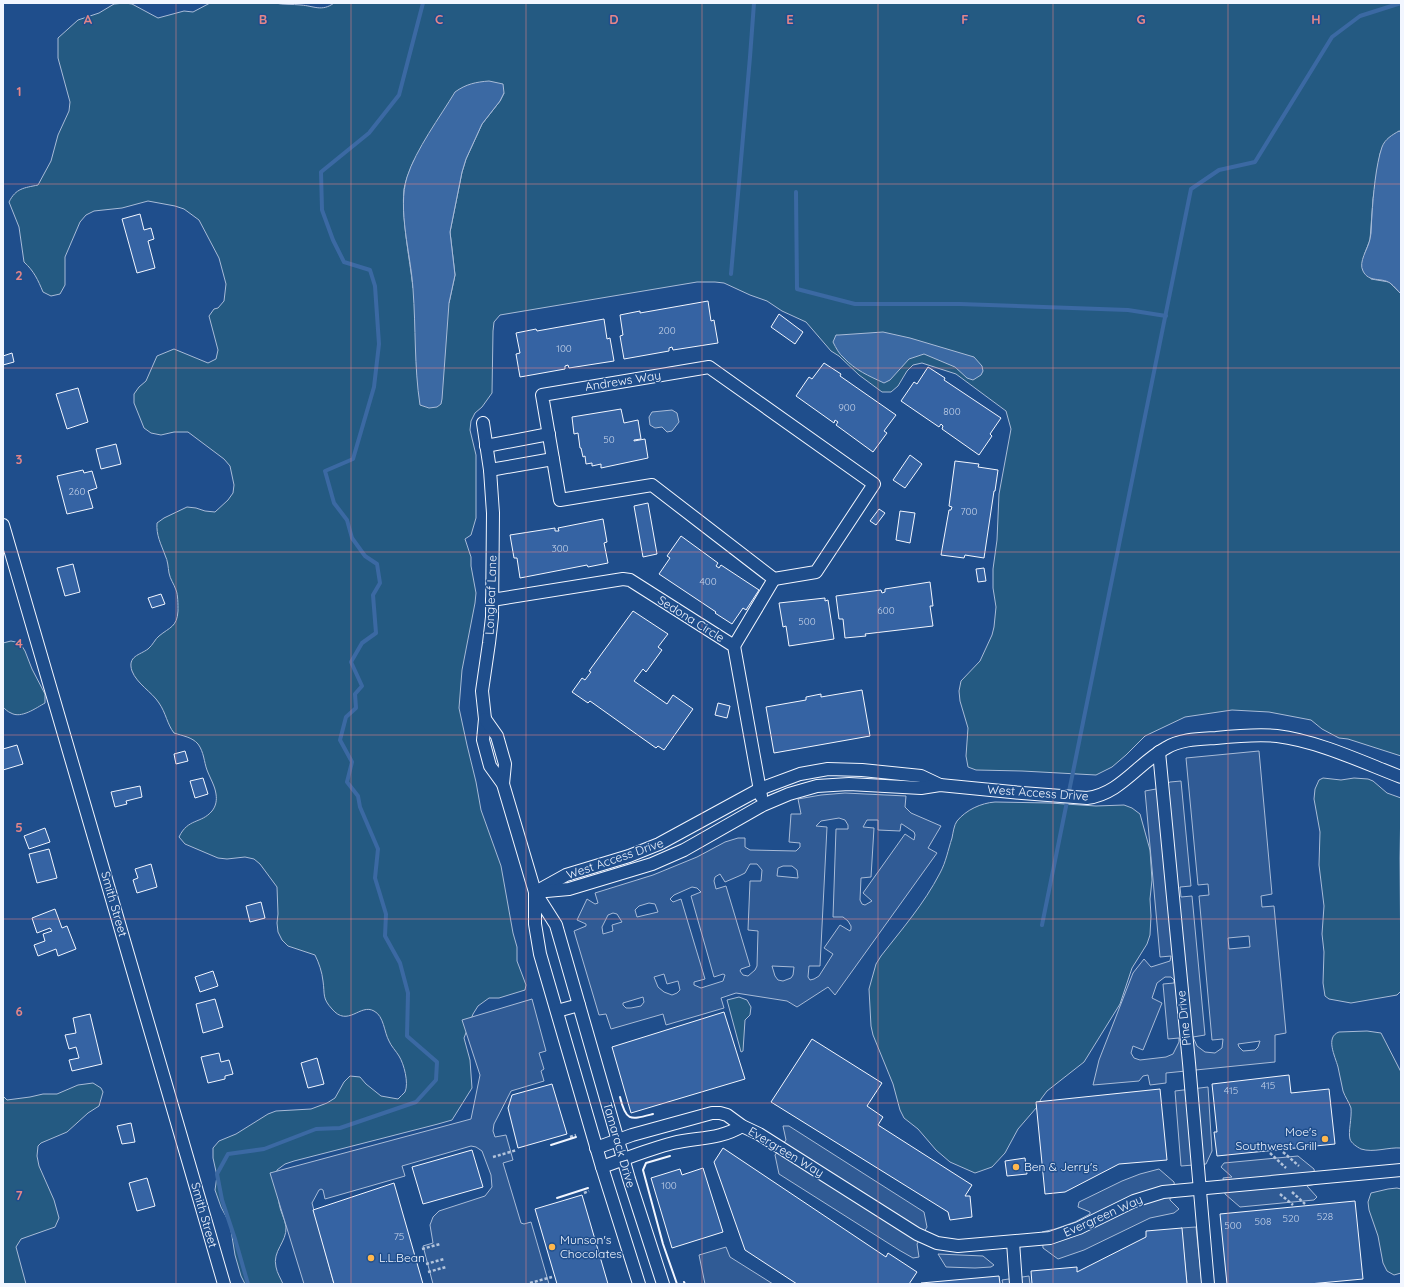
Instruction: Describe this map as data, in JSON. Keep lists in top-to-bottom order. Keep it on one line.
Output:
{"streets":{"street":["Andrews Way","Longleaf Lane","Sedona Circle","West Access Drive","Smith Street","Pine Drive","Tamarack Drive","Evergreen Way"]},"crossings":[["Longleaf Lane","Sedona Circle"],["Longleaf Lane","West Access Drive"],["Longleaf Lane","Tamarack Drive"],["Sedona Circle","West Access Drive"],["West Access Drive","Pine Drive"],["West Access Drive","Tamarack Drive"],["Pine Drive","Evergreen Way"],["Tamarack Drive","Evergreen Way"]],"places":["Moe's Southwest Grill","Ben & Jerry's","Munson's Chocolates","L.L.Bean"],"house_numbers":["200","100","900","800","50","260","700","300","400","600","500","415","415","100","528","520","508","500","75"],"grid":{"columns":["A","B","C","D","E","F","G","H"],"rows":["1","2","3","4","5","6","7"]}}
